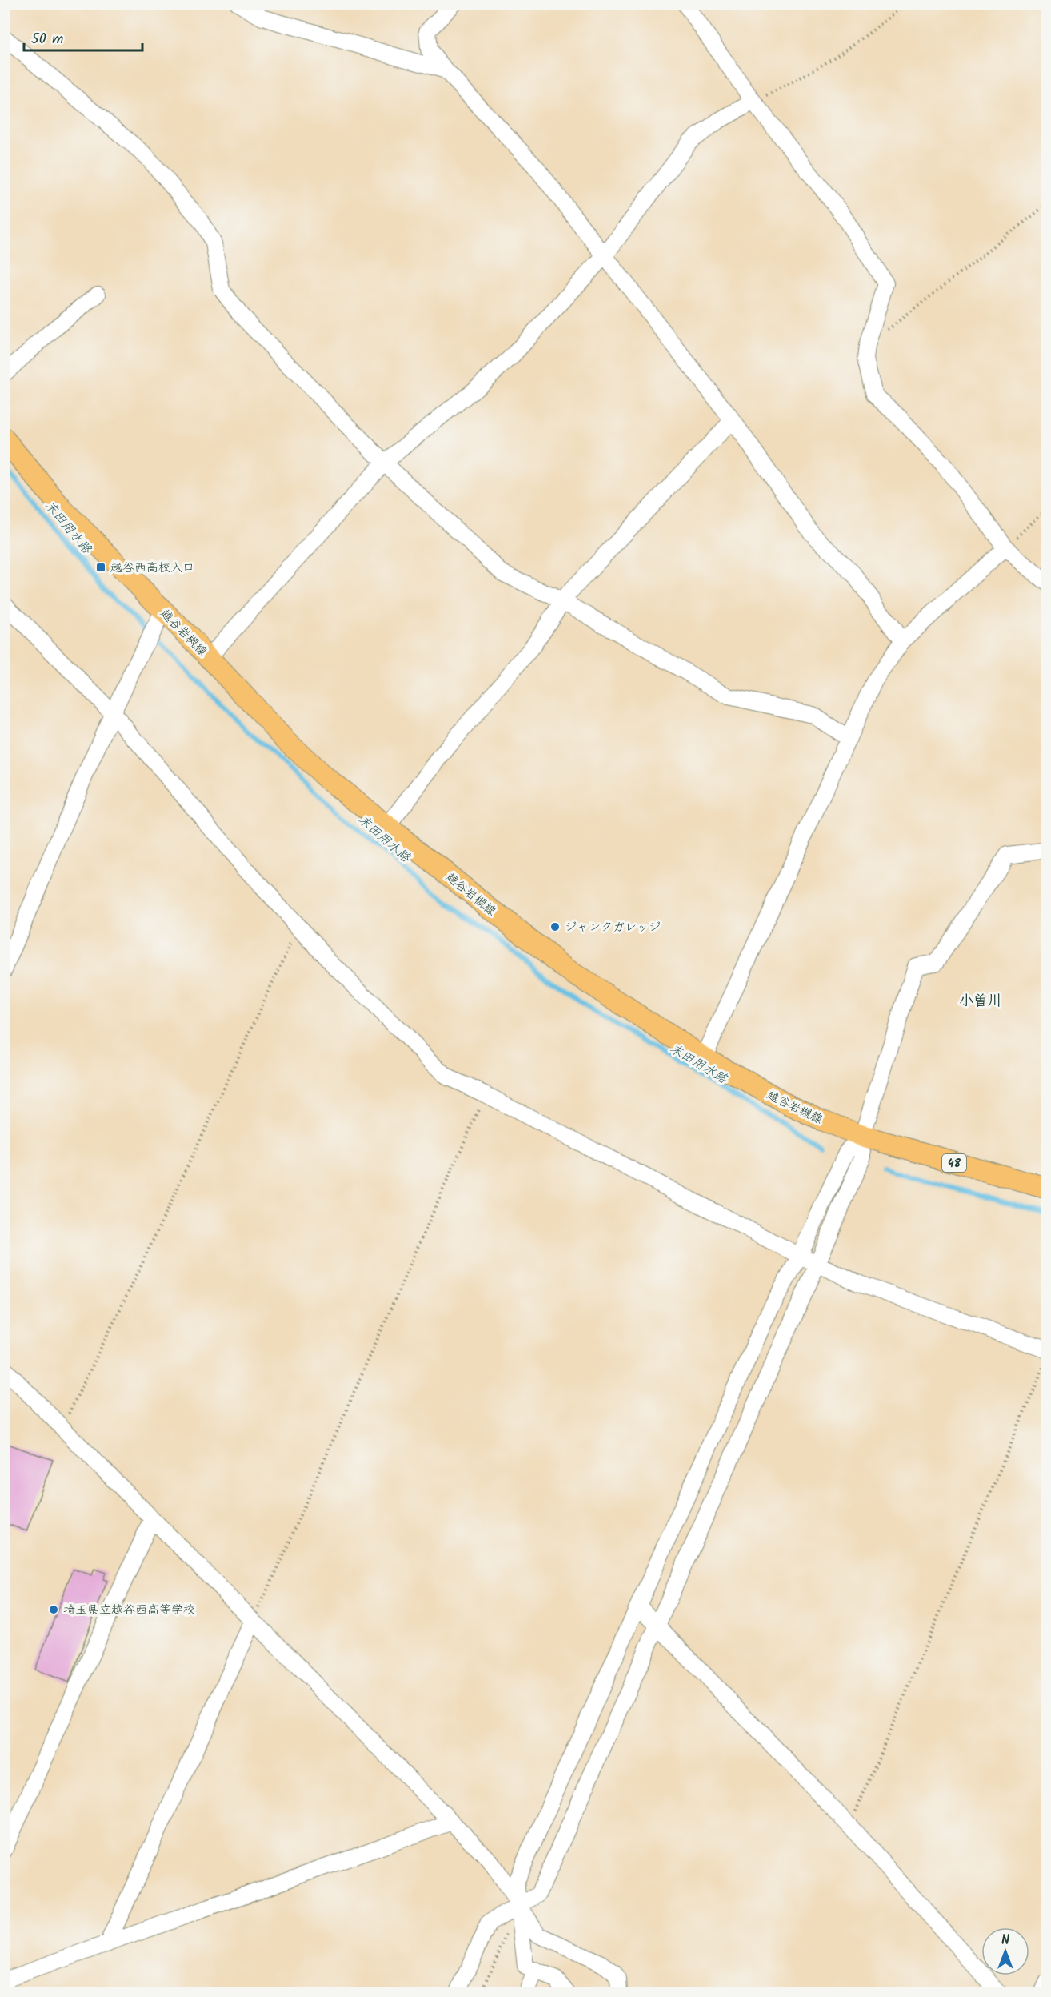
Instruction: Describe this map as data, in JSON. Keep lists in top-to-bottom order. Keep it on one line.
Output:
{"streets":{"main road":["越谷岩槻線","48"]},"districts":["小曽川"],"water":["末田用水路"],"places":{"transit":["越谷西高校入口"],"other":["ジャンクガレッジ","埼玉県立越谷西高等学校"]},"scale_bar":"50 m","north":"top"}
